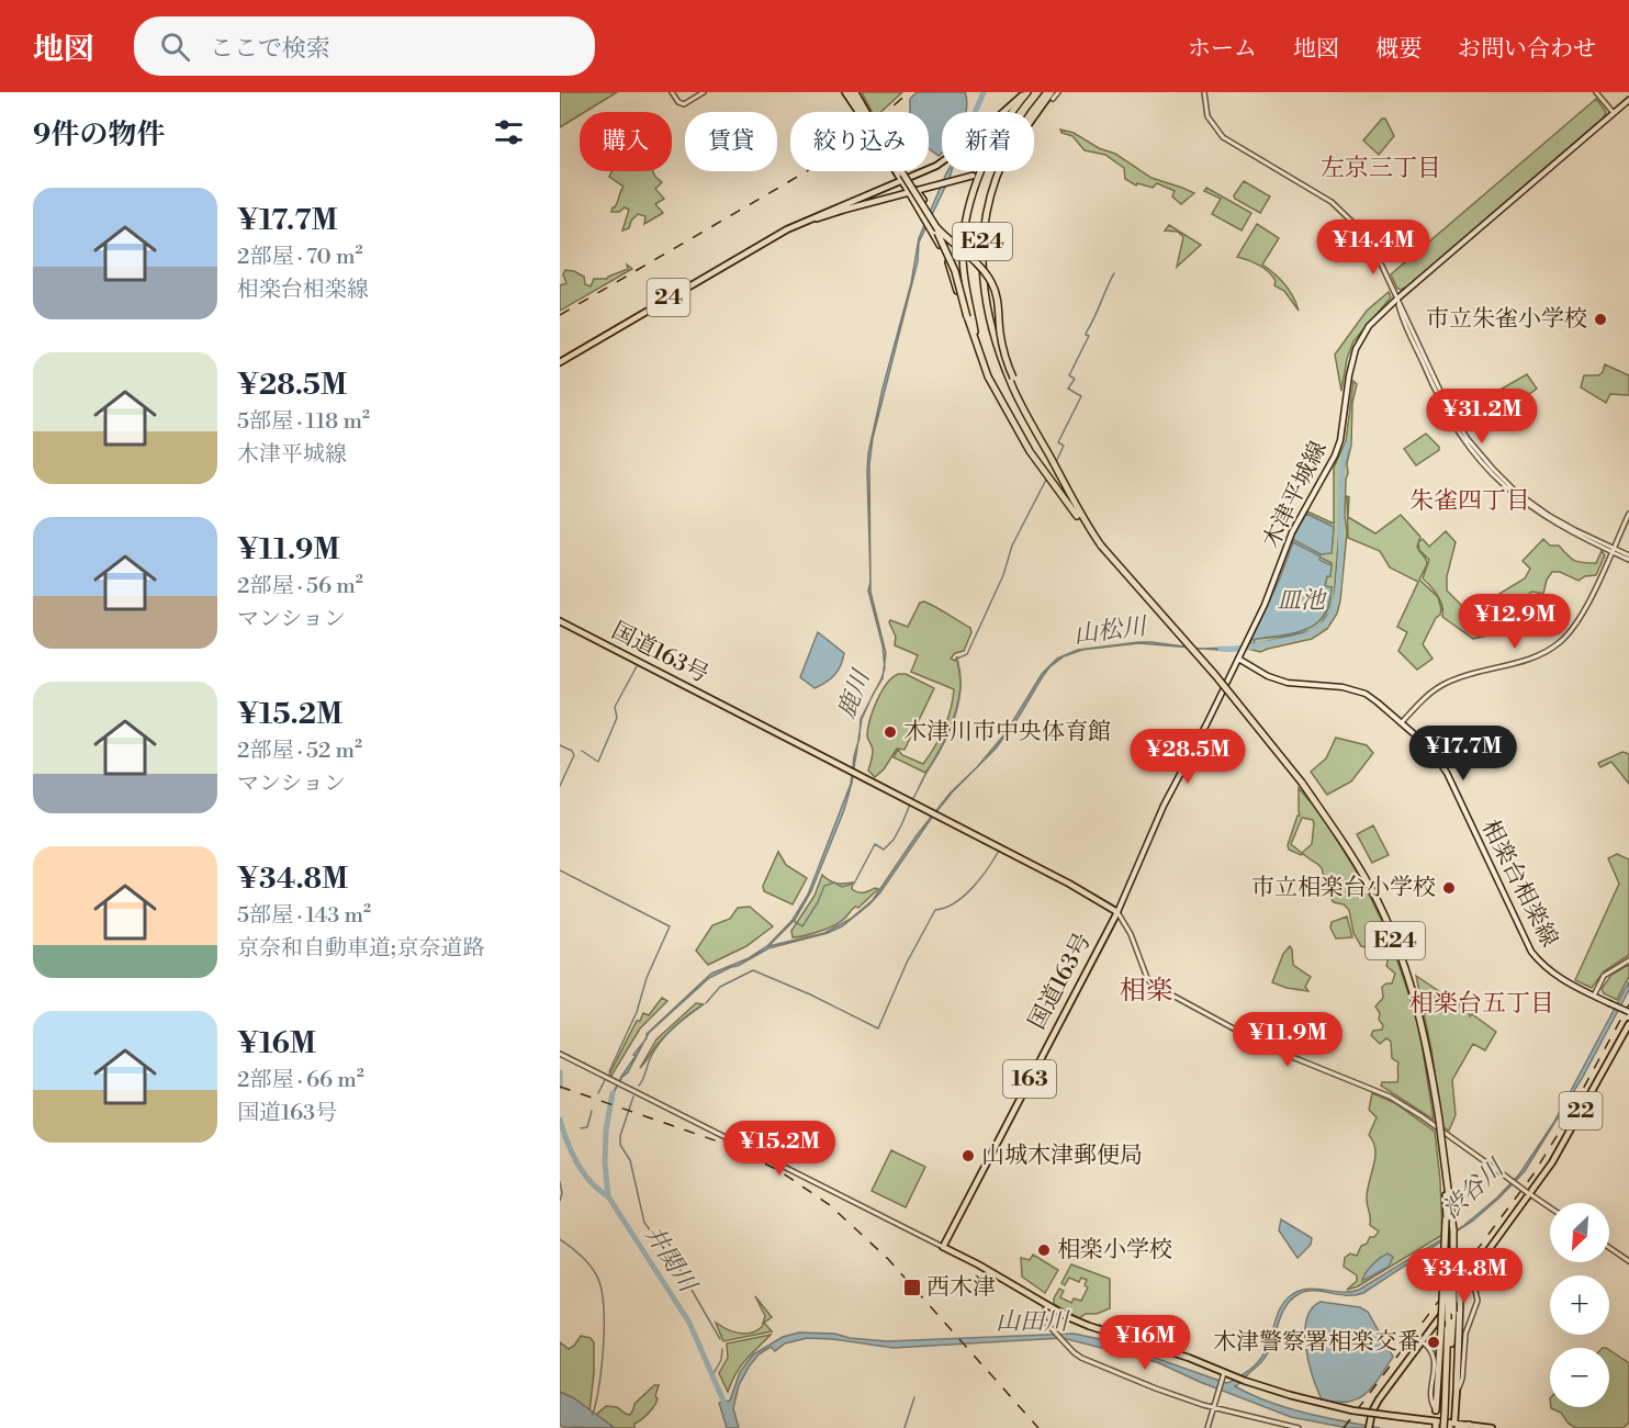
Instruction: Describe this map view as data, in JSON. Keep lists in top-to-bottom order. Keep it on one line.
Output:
{"streets":{"highway":["E24"],"main road":["24","木津平城線","国道163号","相楽台相楽線","163","22"]},"crossings":[["E24","24"],["木津平城線","国道163号"],["木津平城線","相楽台相楽線"]],"districts":["左京三丁目","朱雀四丁目","相楽","相楽台五丁目"],"water":["皿池","山松川","鹿川","渋谷川","井関川","山田川"],"places":{"other":["市立朱雀小学校","木津川市中央体育館","市立相楽台小学校","山城木津郵便局","相楽小学校","木津警察署相楽交番"],"transit":["西木津"]},"north":"bottom left","page":{"header":"地図","search":"ここで検索","nav":["ホーム","地図","概要","お問い合わせ"],"heading":"9件の物件","chip":["購入","賃貸","絞り込み","新着"],"list":[{"name":"¥17.7M","note":"2部屋 · 70 m² · 相楽台相楽線"},{"name":"¥28.5M","note":"5部屋 · 118 m² · 木津平城線"},{"name":"¥11.9M","note":"2部屋 · 56 m² · マンション"},{"name":"¥15.2M","note":"2部屋 · 52 m² · マンション"},{"name":"¥34.8M","note":"5部屋 · 143 m² · 京奈和自動車道;京奈道路"},{"name":"¥16M","note":"2部屋 · 66 m² · 国道163号"}],"price":["¥14.4M","¥31.2M","¥12.9M","¥17.7M","¥28.5M","¥11.9M","¥15.2M","¥34.8M","¥16M"],"map_buttons":["+","−"]}}
